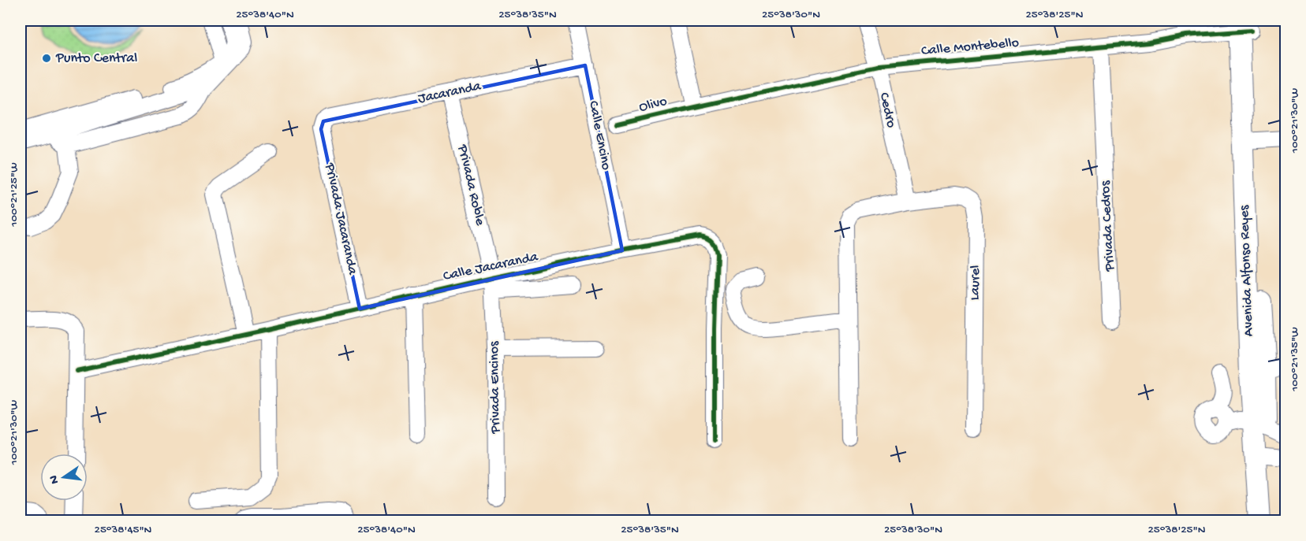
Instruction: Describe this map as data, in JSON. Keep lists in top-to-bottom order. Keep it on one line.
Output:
{"streets":{"main road":["Avenida Alfonso Reyes"],"street":["Calle Montebello","Jacaranda","Olivo","Cedro","Calle Encino","Privada Roble","Privada Jacaranda","Privada Cedros","Calle Jacaranda","Laurel","Privada Encinos"]},"crossings":[["Calle Montebello","Olivo"],["Calle Montebello","Cedro"],["Calle Montebello","Privada Cedros"],["Calle Montebello","Avenida Alfonso Reyes"],["Jacaranda","Calle Encino"],["Jacaranda","Privada Roble"],["Jacaranda","Privada Jacaranda"],["Cedro","Laurel"],["Calle Encino","Calle Jacaranda"],["Privada Roble","Calle Jacaranda"],["Privada Roble","Privada Encinos"],["Privada Jacaranda","Calle Jacaranda"],["Calle Jacaranda","Privada Encinos"]],"places":["Punto Central"],"north":"left","coordinates":["25°38'40\"N","25°38'35\"N","25°38'30\"N","25°38'25\"N","100°21'30\"W","100°21'25\"W","100°21'35\"W","25°38'45\"N"]}
